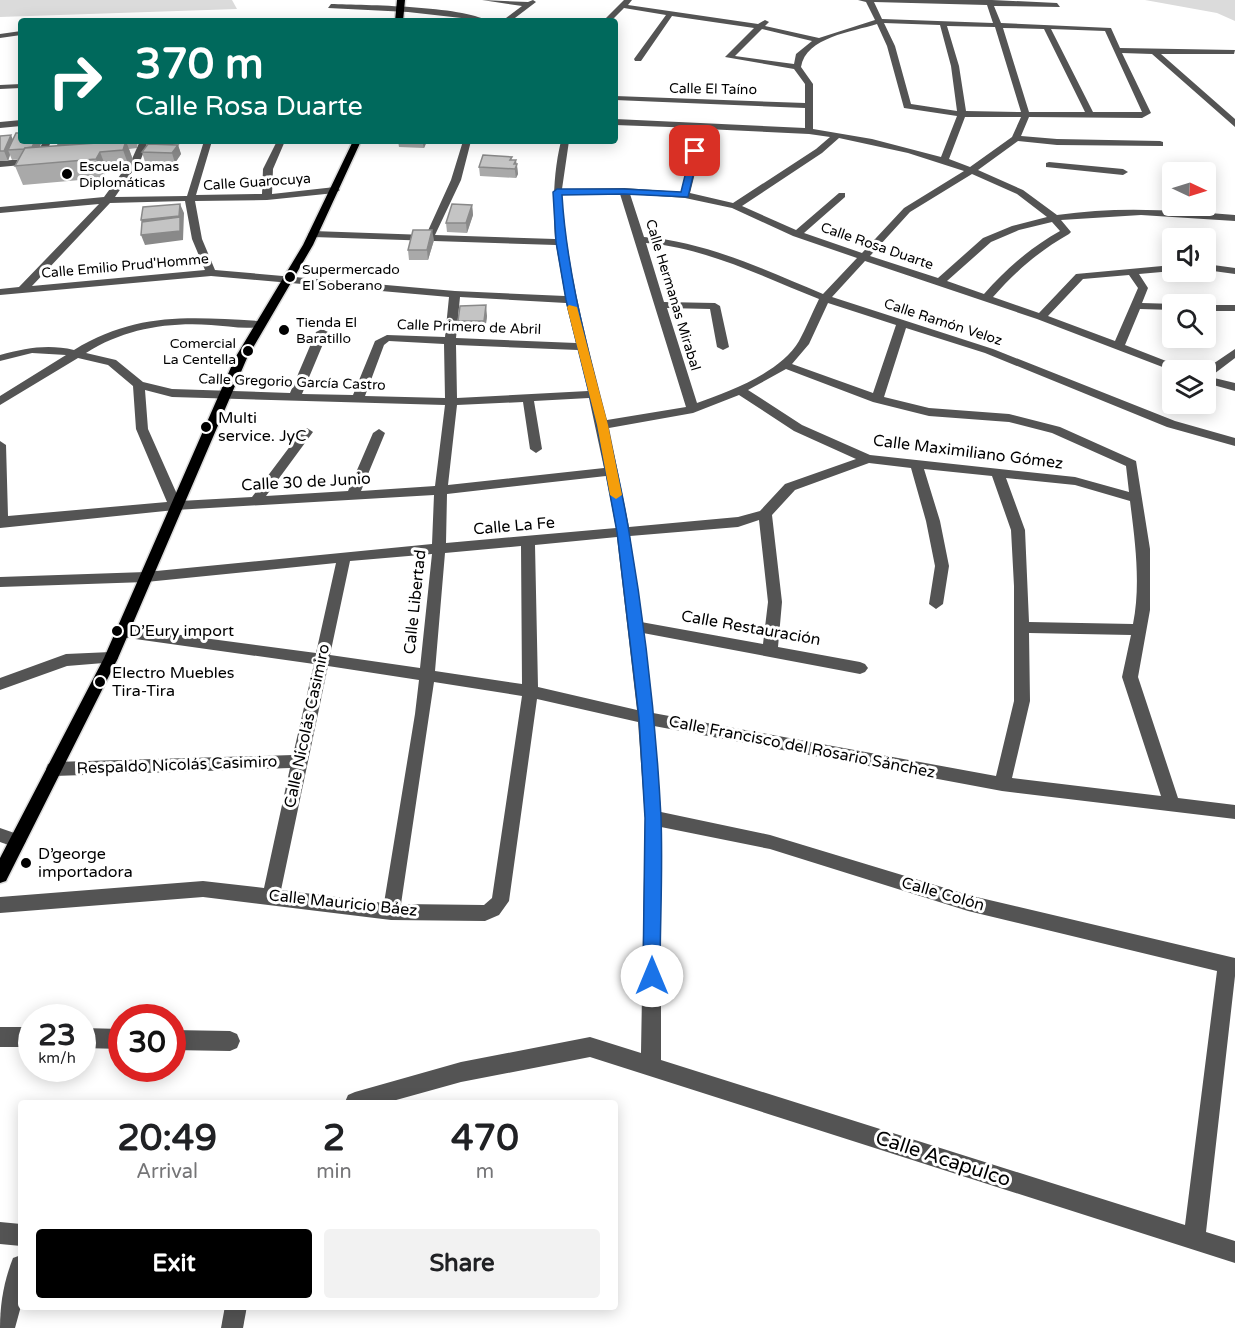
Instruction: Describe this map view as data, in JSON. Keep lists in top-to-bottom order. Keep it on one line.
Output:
{"streets":{"street":["Calle El Taíno","Calle Guarocuya","Calle Rosa Duarte","Calle Emilio Prud'Homme","Calle Hermanas Mirabal","Calle Ramón Veloz","Calle Primero de Abril","Calle Gregorio García Castro","Calle Maximiliano Gómez","Calle 30 de Junio","Calle La Fe","Calle Libertad","Calle Restauración","Calle Nicolás Casimiro","Calle Francisco del Rosario Sánchez","Respaldo Nicolás Casimiro","Calle Colón","Calle Mauricio Báez","Calle Acapulco"]},"crossings":[["Calle Rosa Duarte","Calle Hermanas Mirabal"],["Calle Emilio Prud'Homme","Calle Libertad"],["Calle Hermanas Mirabal","Calle Ramón Veloz"],["Calle Primero de Abril","Calle Gregorio García Castro"],["Calle Primero de Abril","Calle Libertad"],["Calle Gregorio García Castro","Calle Libertad"],["Calle 30 de Junio","Calle Libertad"],["Calle La Fe","Calle Libertad"],["Calle La Fe","Calle Nicolás Casimiro"],["Calle La Fe","Calle Mauricio Báez"],["Calle Libertad","Calle Francisco del Rosario Sánchez"],["Calle Libertad","Calle Mauricio Báez"],["Calle Nicolás Casimiro","Calle Francisco del Rosario Sánchez"],["Calle Nicolás Casimiro","Respaldo Nicolás Casimiro"],["Calle Nicolás Casimiro","Calle Mauricio Báez"],["Calle Francisco del Rosario Sánchez","Calle Mauricio Báez"]],"places":["Escuela Damas Diplomáticas","Supermercado El Soberano","Tienda El Baratillo","Comercial La Centella","Multi service. JyC","D’Eury import","Electro Muebles Tira-Tira","D’george importadora"],"north":"right","page":{"turn":["370 m","Calle Rosa Duarte"],"speed":"23 km/h","limit":"30","eta":["20:49","Arrival","2","min","470","m"],"buttons":["Exit","Share"]}}
